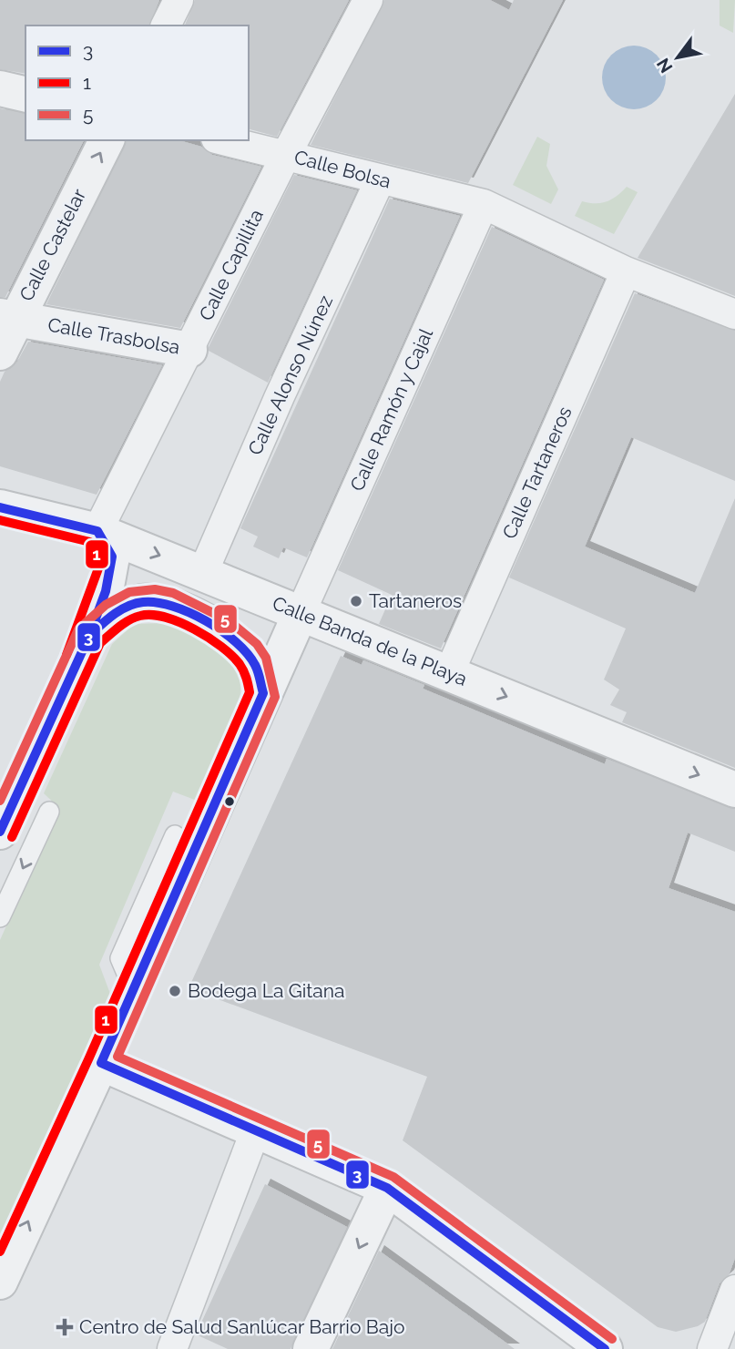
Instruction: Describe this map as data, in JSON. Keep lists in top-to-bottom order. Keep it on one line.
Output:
{"streets":{"street":["Calle Bolsa","Calle Castelar","Calle Capillita","Calle Trasbolsa","Calle Alonso Núnez","Calle Ramón y Cajal","Calle Tartaneros","Calle Banda de la Playa"]},"crossings":[["Calle Bolsa","Calle Capillita"],["Calle Bolsa","Calle Alonso Núnez"],["Calle Bolsa","Calle Ramón y Cajal"],["Calle Bolsa","Calle Tartaneros"],["Calle Castelar","Calle Trasbolsa"],["Calle Capillita","Calle Trasbolsa"],["Calle Capillita","Calle Banda de la Playa"],["Calle Alonso Núnez","Calle Banda de la Playa"],["Calle Ramón y Cajal","Calle Banda de la Playa"],["Calle Tartaneros","Calle Banda de la Playa"]],"one_way":["Calle Castelar","Calle Banda de la Playa"],"places":{"other":["Tartaneros","Bodega La Gitana"],"health":["Centro de Salud Sanlúcar Barrio Bajo"]},"lines":["transit line 3","transit line 1","transit line 5"],"legend":["3","1","5"],"north":"bottom left"}
